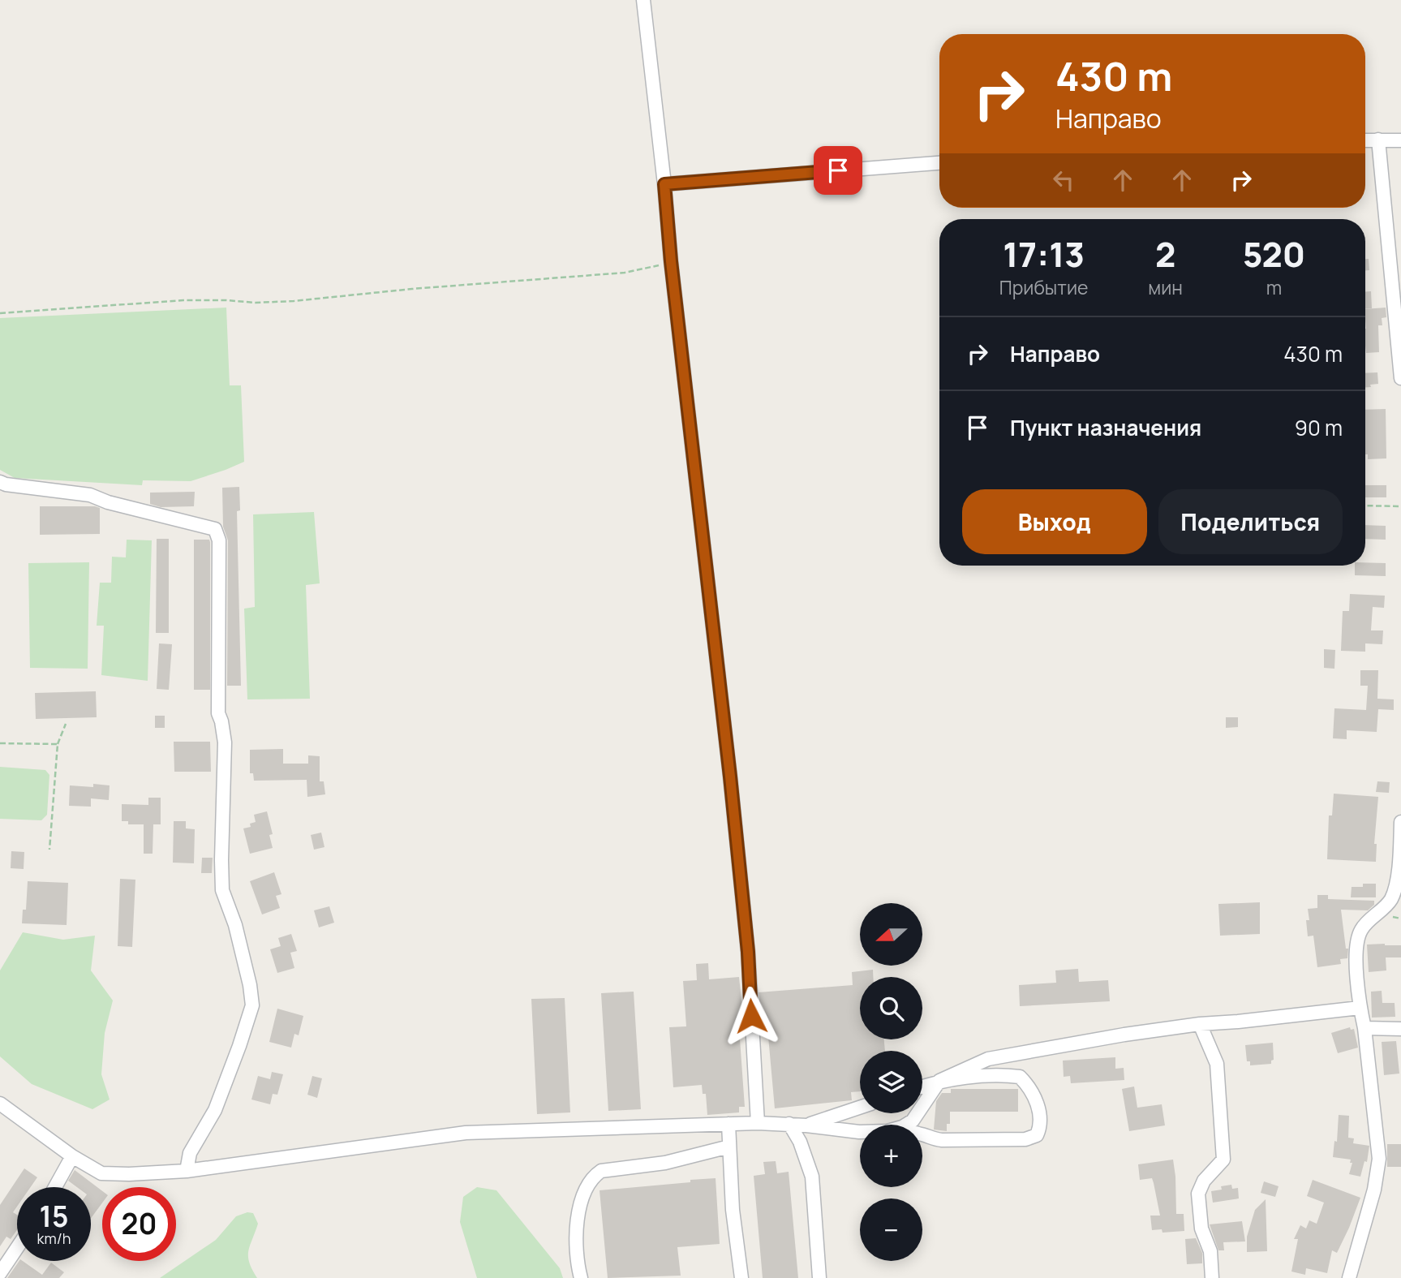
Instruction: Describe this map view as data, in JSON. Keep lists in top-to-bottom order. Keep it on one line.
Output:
{"north":"left","page":{"turn":["430 m","Направо"],"eta":["17:13","Прибытие","2","мин","520","m"],"list":[{"name":"Направо","value":"430 m"},{"name":"Пункт назначения","value":"90 m"}],"buttons":["Выход","Поделиться"],"map_buttons":["+","−"],"speed":"15 km/h","limit":"20"}}
